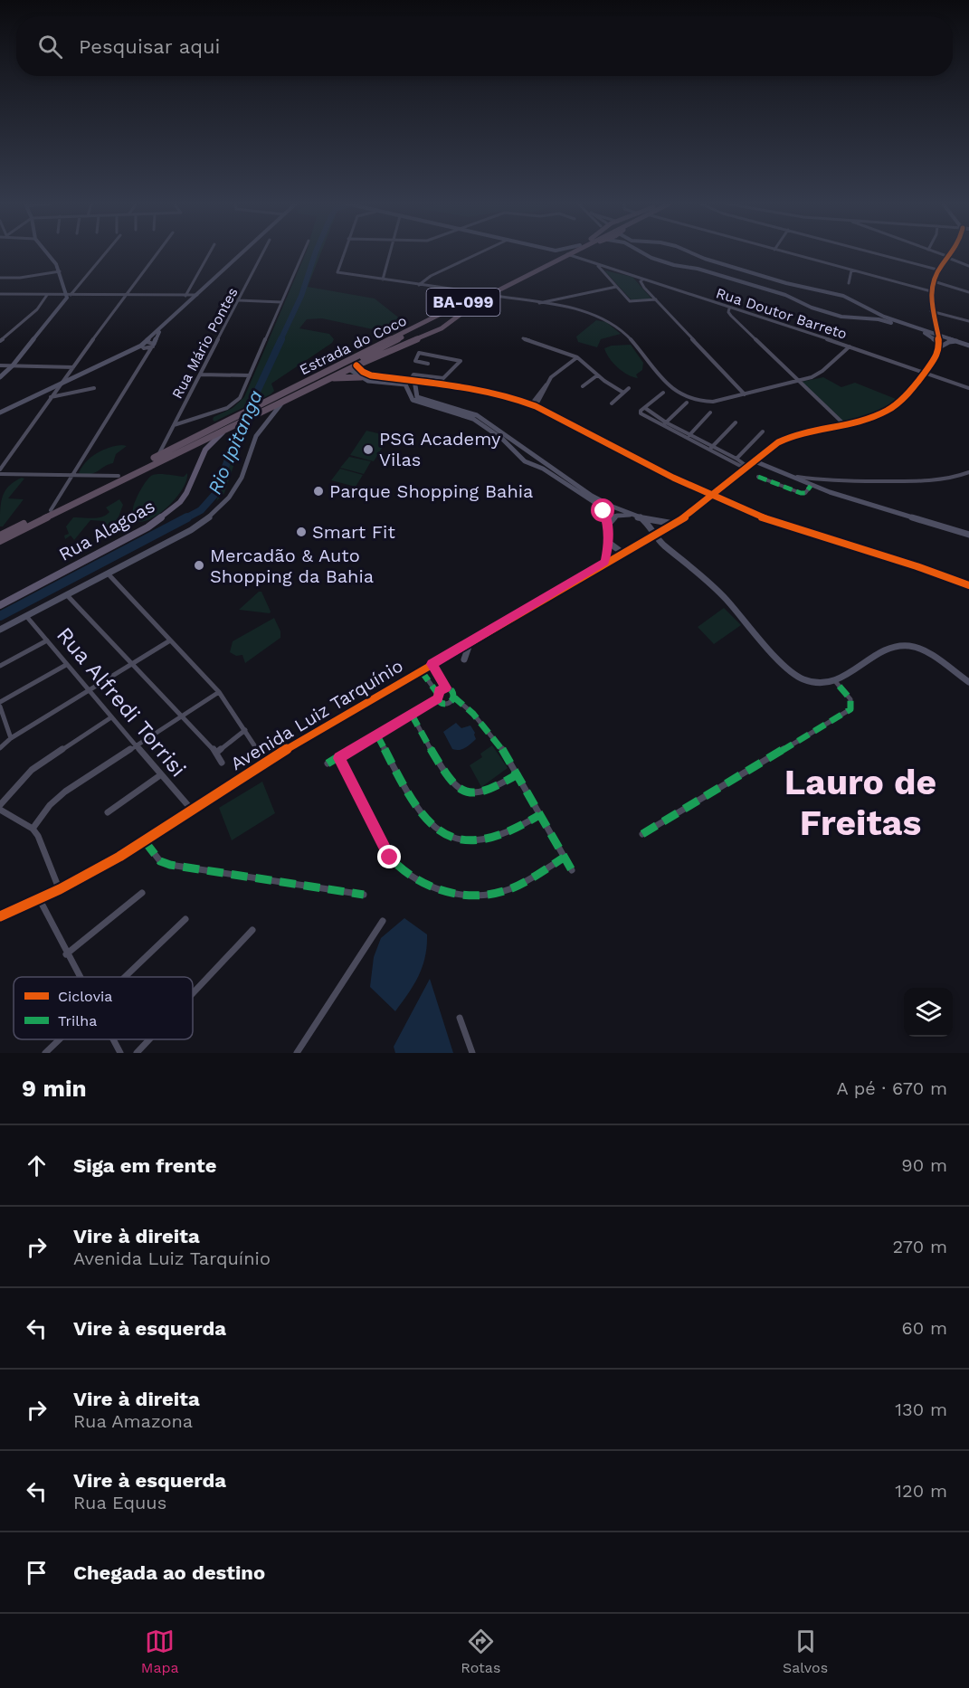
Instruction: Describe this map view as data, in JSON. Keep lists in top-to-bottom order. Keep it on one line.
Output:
{"streets":{"highway":["BA-099","Estrada do Coco"],"main road":["Rua Alagoas"],"street":["Rua Doutor Barreto","Rua Mário Pontes","Rua Alfredi Torrisi","Avenida Luiz Tarquínio"]},"crossings":[["BA-099","Rua Mário Pontes"],["BA-099","Estrada do Coco"],["BA-099","Rua Alagoas"],["Rua Doutor Barreto","Estrada do Coco"],["Rua Doutor Barreto","Avenida Luiz Tarquínio"],["Rua Mário Pontes","Estrada do Coco"],["Estrada do Coco","Rua Alagoas"],["Rua Alfredi Torrisi","Avenida Luiz Tarquínio"]],"districts":["Lauro de Freitas"],"water":["Rio Ipitanga"],"places":["PSG Academy Vilas","Parque Shopping Bahia","Smart Fit","Mercadão & Auto Shopping da Bahia"],"legend":["Ciclovia","Trilha"],"page":{"search":"Pesquisar aqui","heading":["9 min","A pé · 670 m"],"list":[["Siga em frente","90 m"],["Vire à direita","Avenida Luiz Tarquínio","270 m"],["Vire à esquerda","60 m"],["Vire à direita","Rua Amazona","130 m"],["Vire à esquerda","Rua Equus","120 m"],"Chegada ao destino"],"nav":["Mapa","Rotas","Salvos"]}}
